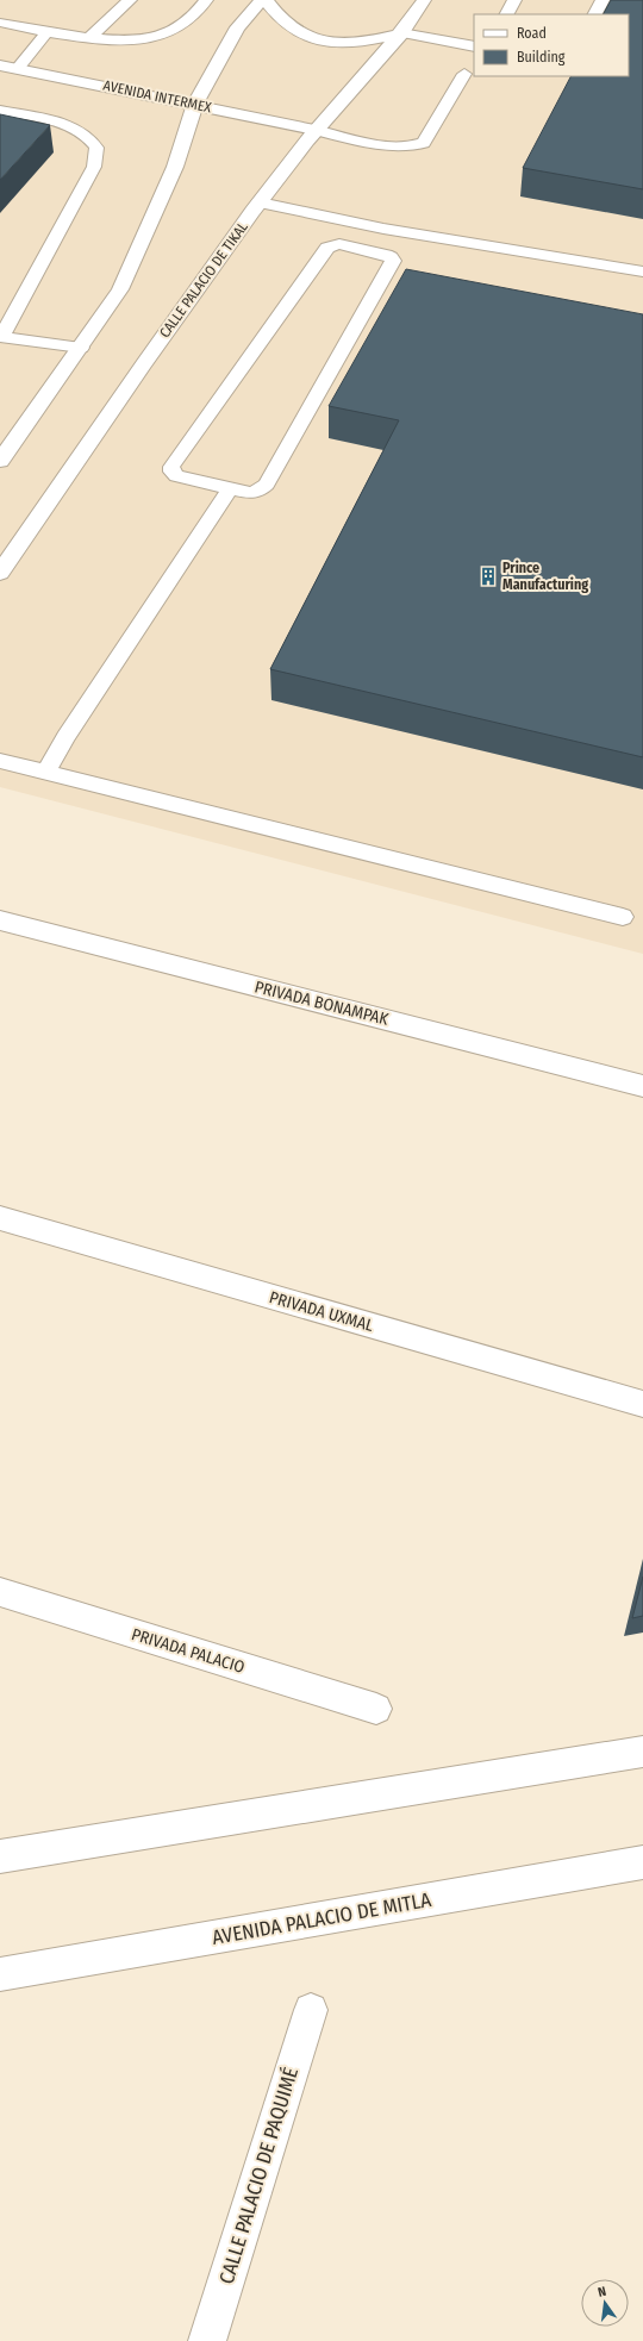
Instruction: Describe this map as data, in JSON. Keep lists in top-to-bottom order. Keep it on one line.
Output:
{"streets":{"street":["AVENIDA INTERMEX","CALLE PALACIO DE TIKAL","PRIVADA BONAMPAK","PRIVADA UXMAL","PRIVADA PALACIO","AVENIDA PALACIO DE MITLA","CALLE PALACIO DE PAQUIMÉ"]},"crossings":[["AVENIDA INTERMEX","CALLE PALACIO DE TIKAL"]],"places":{"building":["Prince Manufacturing"]},"legend":["Road","Building"],"north":"top"}
